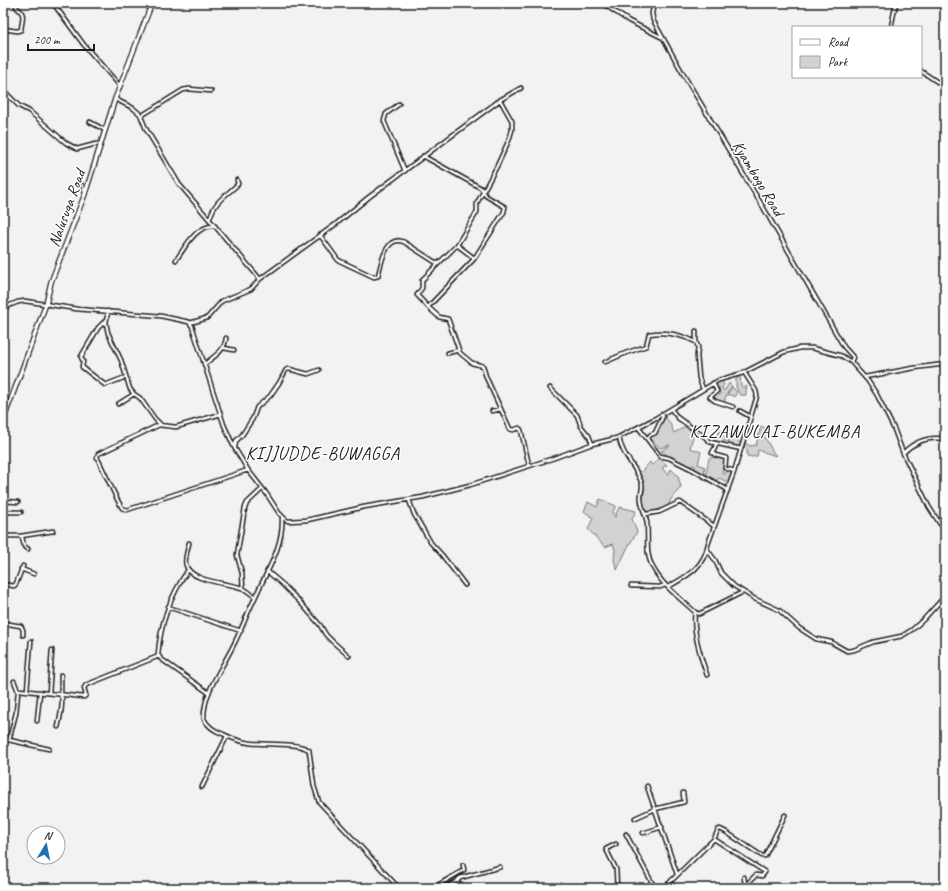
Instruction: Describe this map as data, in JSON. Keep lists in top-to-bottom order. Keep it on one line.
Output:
{"streets":{"street":["Kyambogo Road","Nalusuga Road"]},"districts":["KIZAWULAI-BUKEMBA","KIJJUDDE-BUWAGGA"],"legend":["Road","Park"],"scale_bar":"200 m","north":"top"}
